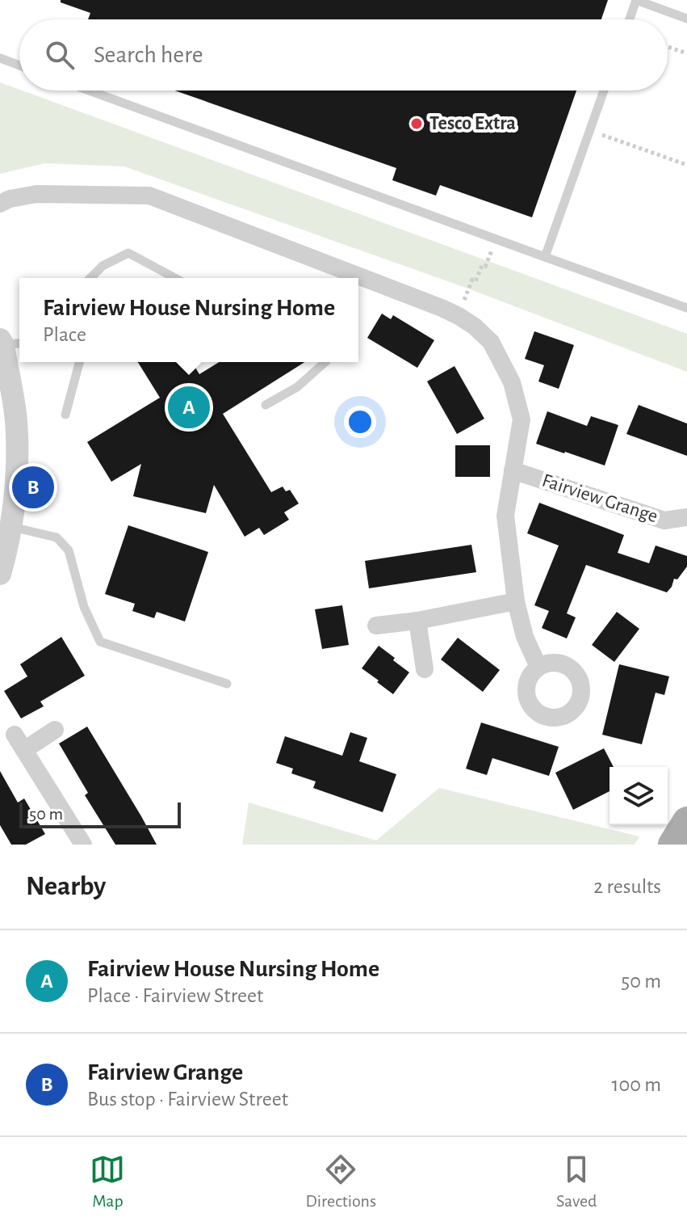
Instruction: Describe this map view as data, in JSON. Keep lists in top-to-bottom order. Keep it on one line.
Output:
{"streets":{"street":["Fairview Grange"]},"places":["Tesco Extra"],"scale_bar":"50 m","page":{"search":"Search here","popup":["Fairview House Nursing Home","Place"],"pins":["A","B"],"scale":"50 m","heading":["Nearby","2 results"],"list":[{"mark":"A","name":"Fairview House Nursing Home","note":"Place · Fairview Street","value":"50 m"},{"mark":"B","name":"Fairview Grange","note":"Bus stop · Fairview Street","value":"100 m"}],"nav":["Map","Directions","Saved"]}}
